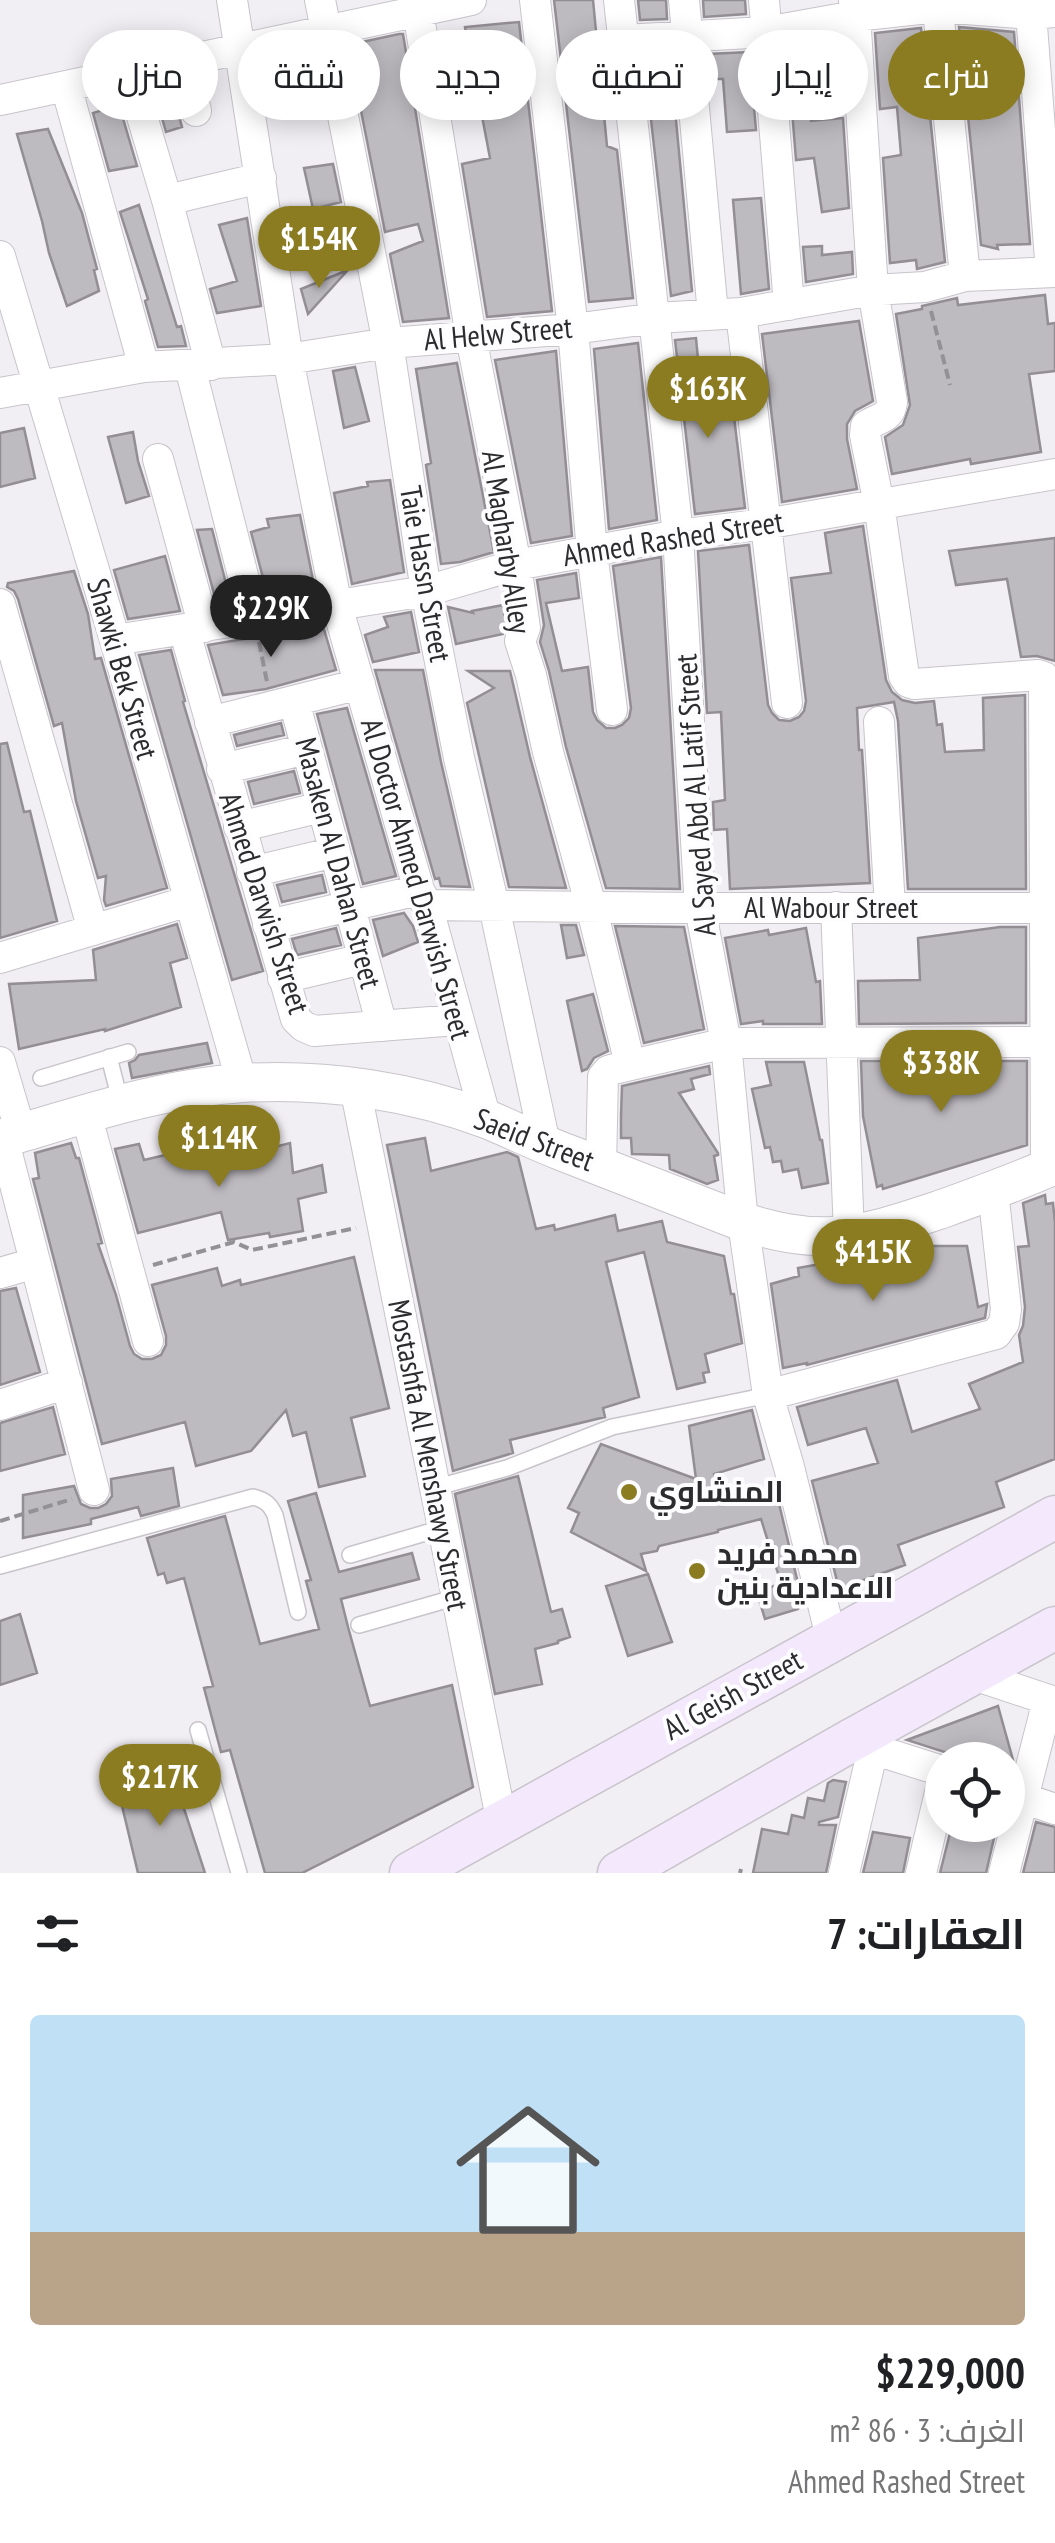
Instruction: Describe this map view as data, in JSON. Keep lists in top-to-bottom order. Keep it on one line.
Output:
{"streets":{"main road":["Al Geish Street"],"street":["Al Helw Street","Ahmed Rashed Street","Al Magharby Alley","Taie Hassn Street","Shawki Bek Street","Al Sayed Abd Al Latif Street","Masaken Al Dahan Street","Al Doctor Ahmed Darwish Street","Ahmed Darwish Street","Al Wabour Street","Saeid Street","Mostashfa Al Menshawy Street"]},"crossings":[["Al Helw Street","Al Magharby Alley"],["Al Helw Street","Taie Hassn Street"],["Al Helw Street","Shawki Bek Street"],["Al Helw Street","Al Sayed Abd Al Latif Street"],["Al Helw Street","Al Doctor Ahmed Darwish Street"],["Ahmed Rashed Street","Al Magharby Alley"],["Ahmed Rashed Street","Taie Hassn Street"],["Ahmed Rashed Street","Shawki Bek Street"],["Ahmed Rashed Street","Al Sayed Abd Al Latif Street"],["Ahmed Rashed Street","Al Doctor Ahmed Darwish Street"],["Ahmed Rashed Street","Ahmed Darwish Street"],["Al Magharby Alley","Al Wabour Street"],["Taie Hassn Street","Al Wabour Street"],["Taie Hassn Street","Saeid Street"],["Shawki Bek Street","Saeid Street"],["Al Sayed Abd Al Latif Street","Al Wabour Street"],["Al Sayed Abd Al Latif Street","Saeid Street"],["Al Sayed Abd Al Latif Street","Al Geish Street"],["Masaken Al Dahan Street","Ahmed Darwish Street"],["Masaken Al Dahan Street","Al Wabour Street"],["Al Doctor Ahmed Darwish Street","Ahmed Darwish Street"],["Al Doctor Ahmed Darwish Street","Al Wabour Street"],["Al Doctor Ahmed Darwish Street","Saeid Street"],["Ahmed Darwish Street","Al Wabour Street"],["Saeid Street","Mostashfa Al Menshawy Street"],["Mostashfa Al Menshawy Street","Al Geish Street"]],"places":["المنشاوي","محمد فريد الاعدادية بنين"],"page":{"chip":["شراء","إيجار","تصفية","جديد","شقة","منزل"],"price":["$154K","$163K","$229K","$338K","$114K","$415K","$217K"],"heading":"العقارات: 7","list":[{"name":"$229,000","note":"الغرف: 3 · 86 m² · Ahmed Rashed Street"}]}}
